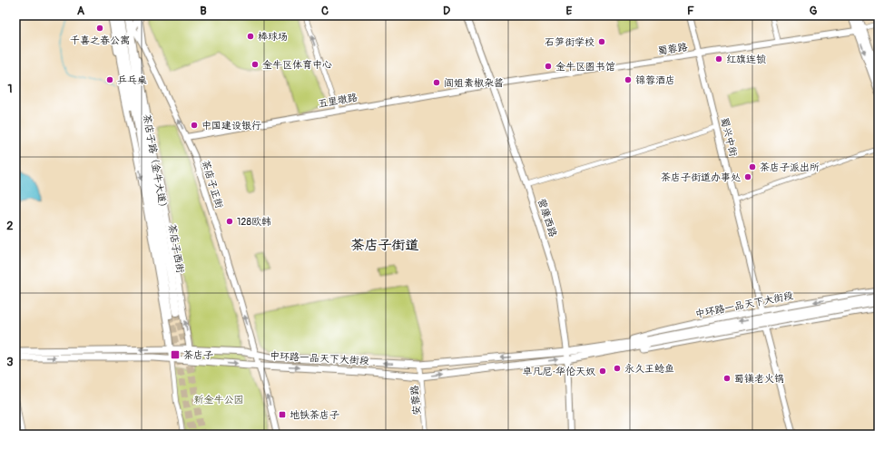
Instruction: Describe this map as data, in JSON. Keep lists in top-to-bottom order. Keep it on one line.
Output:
{"streets":{"highway":["茶店子路（金牛大道）","茶店子西街"],"main road":["中环路一品天下大街段"],"street":["蜀蓉路","五里墩路","蜀兴中街","茶店子正街","营康西路","安蓉路"]},"crossings":[["蜀蓉路","五里墩路"],["蜀蓉路","蜀兴中街"],["蜀蓉路","营康西路"],["五里墩路","茶店子正街"],["五里墩路","营康西路"],["蜀兴中街","中环路一品天下大街段"],["茶店子路（金牛大道）","茶店子西街"],["茶店子正街","茶店子西街"],["茶店子正街","中环路一品天下大街段"],["营康西路","中环路一品天下大街段"],["中环路一品天下大街段","安蓉路"]],"districts":["茶店子街道"],"parks":["新金牛公园"],"places":{"other":["千喜之春公寓","棒球场","石笋街学校","红旗连锁","金牛区体育中心","金牛区图书馆","乒乓桌","锦蓉酒店","阎姐素椒杂酱","中国建设银行","茶店子派出所","茶店子街道办事处","128欧韩","永久王鲶鱼","卓凡尼·华伦天奴","蜀镇老火锅"],"transit":["茶店子","地铁茶店子"]},"grid":{"columns":["A","B","C","D","E","F","G"],"rows":["1","2","3"]}}
